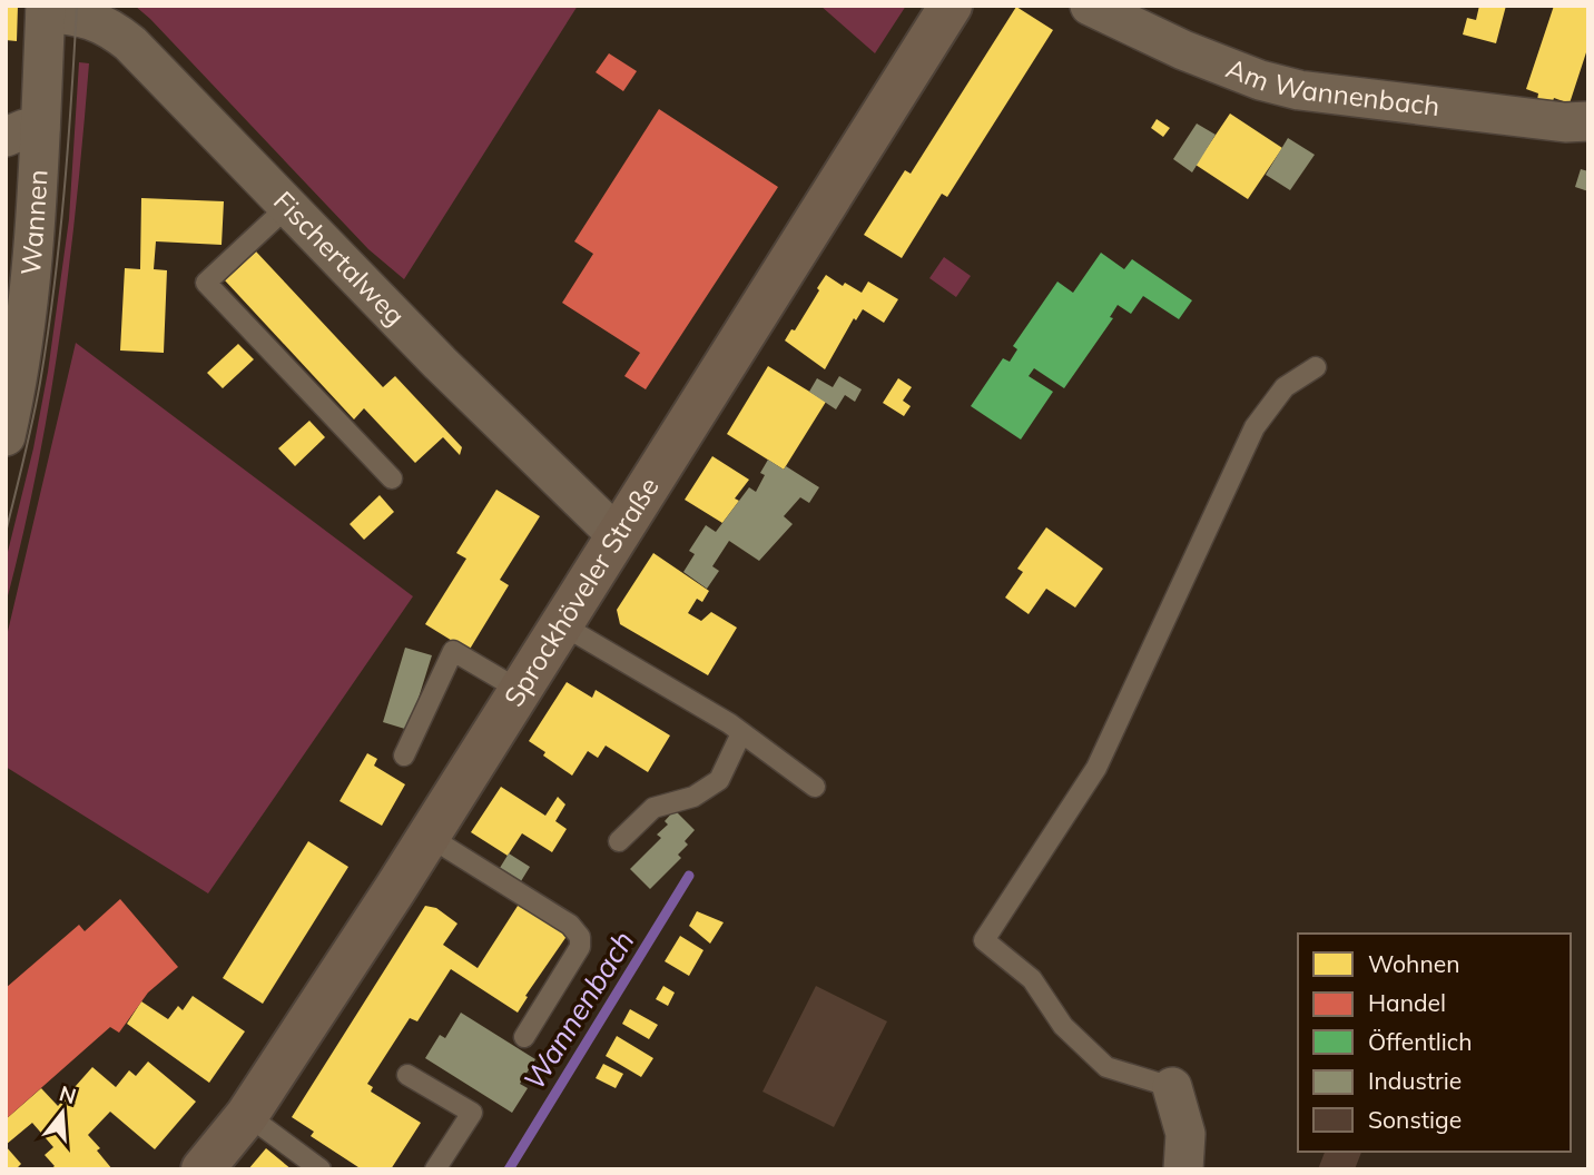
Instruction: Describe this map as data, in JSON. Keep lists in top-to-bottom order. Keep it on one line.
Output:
{"streets":{"main road":["Sprockhöveler Straße"],"street":["Am Wannenbach","Wannen","Fischertalweg"]},"crossings":[["Wannen","Fischertalweg"],["Fischertalweg","Sprockhöveler Straße"]],"water":["Wannenbach"],"legend":["Wohnen","Handel","Öffentlich","Industrie","Sonstige"],"north":"top"}
